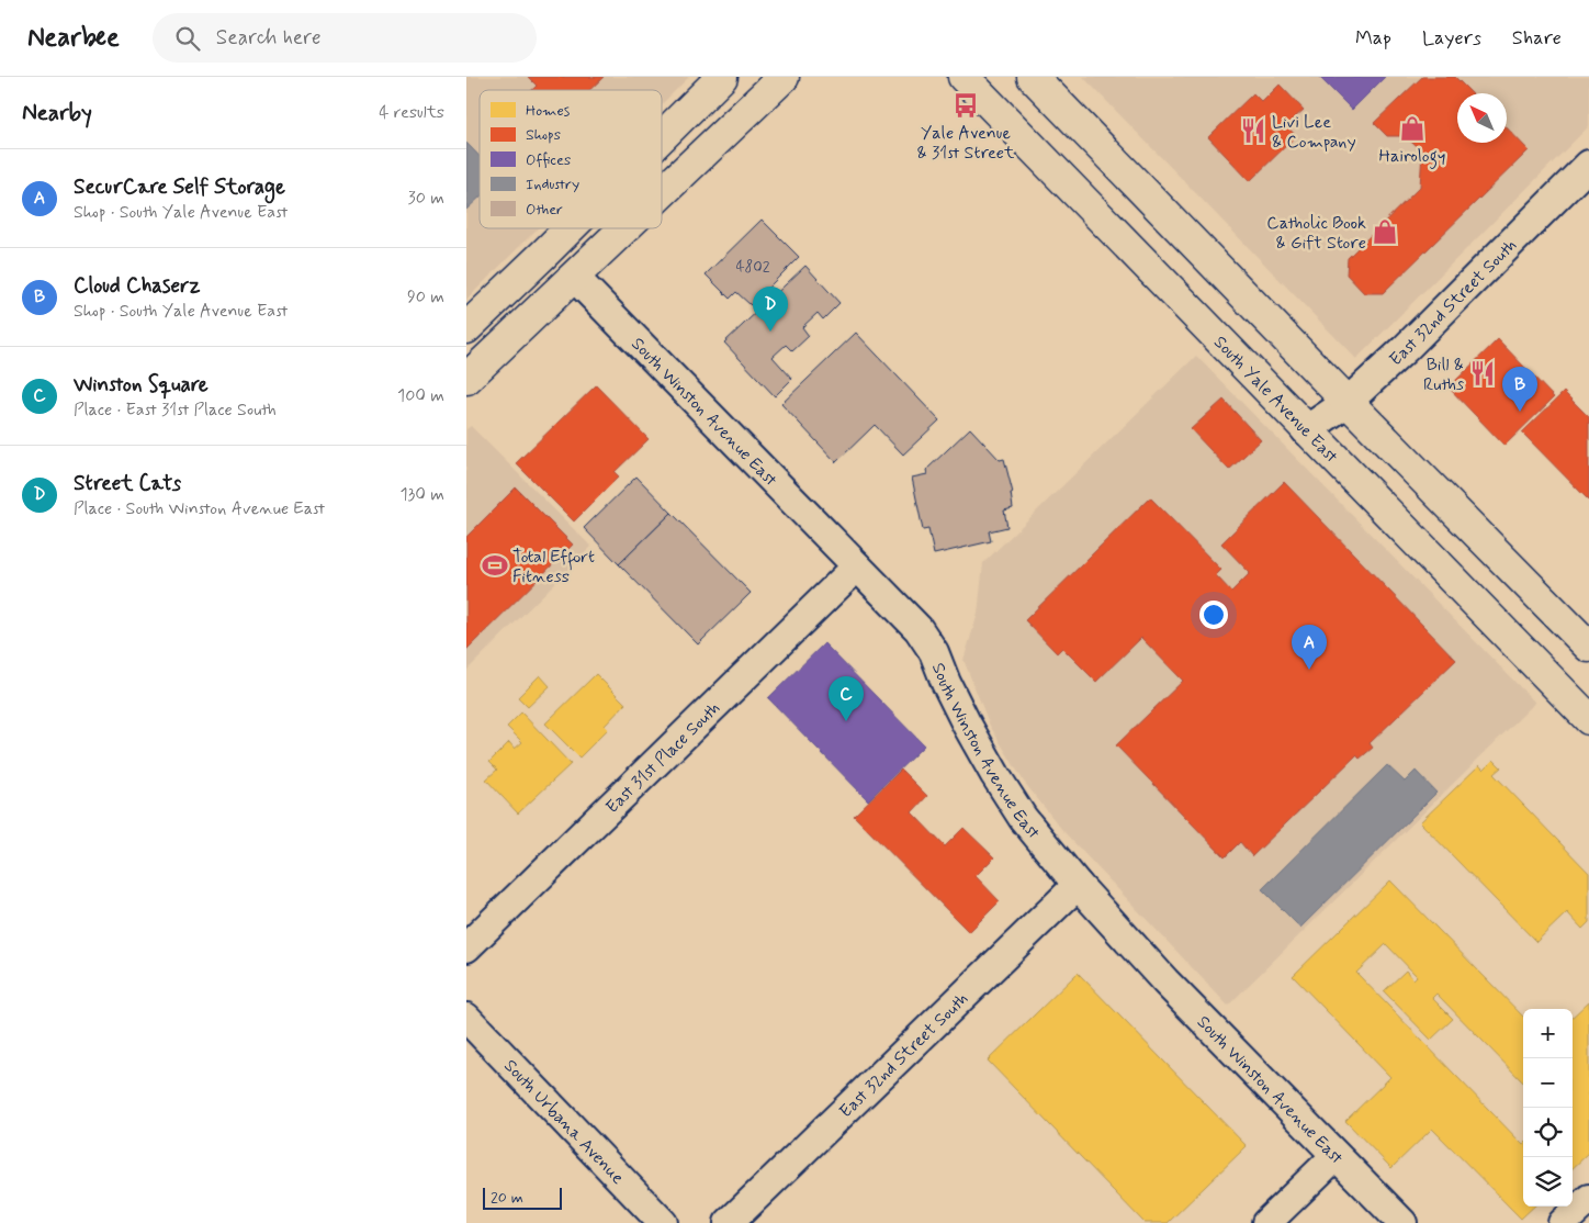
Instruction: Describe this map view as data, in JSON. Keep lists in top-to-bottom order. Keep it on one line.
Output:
{"streets":{"main road":["South Yale Avenue East"],"street":["East 32nd Street South","South Winston Avenue East","East 31st Place South","South Urbana Avenue"]},"crossings":[["East 32nd Street South","South Yale Avenue East"],["East 32nd Street South","South Winston Avenue East"],["South Winston Avenue East","East 31st Place South"]],"places":{"bus stop":["Yale Avenue & 31st Street"],"shop":["Hairology","Catholic Book & Gift Store"],"restaurant":["Livi Lee & Company","Bill & Ruths"],"sports":["Total Effort Fitness"]},"house_numbers":["4802"],"legend":["Homes","Shops","Offices","Industry","Other"],"scale_bar":"20 m","north":"top left","page":{"header":"Nearbee","search":"Search here","nav":["Map","Layers","Share"],"heading":["Nearby","4 results"],"list":[{"mark":"A","name":"SecurCare Self Storage","note":"Shop · South Yale Avenue East","value":"30 m"},{"mark":"B","name":"Cloud Chaserz","note":"Shop · South Yale Avenue East","value":"90 m"},{"mark":"C","name":"Winston Square","note":"Place · East 31st Place South","value":"100 m"},{"mark":"D","name":"Street Cats","note":"Place · South Winston Avenue East","value":"130 m"}],"pins":["D","B","A","C"],"map_buttons":["+","−"],"scale":"20 m"}}
